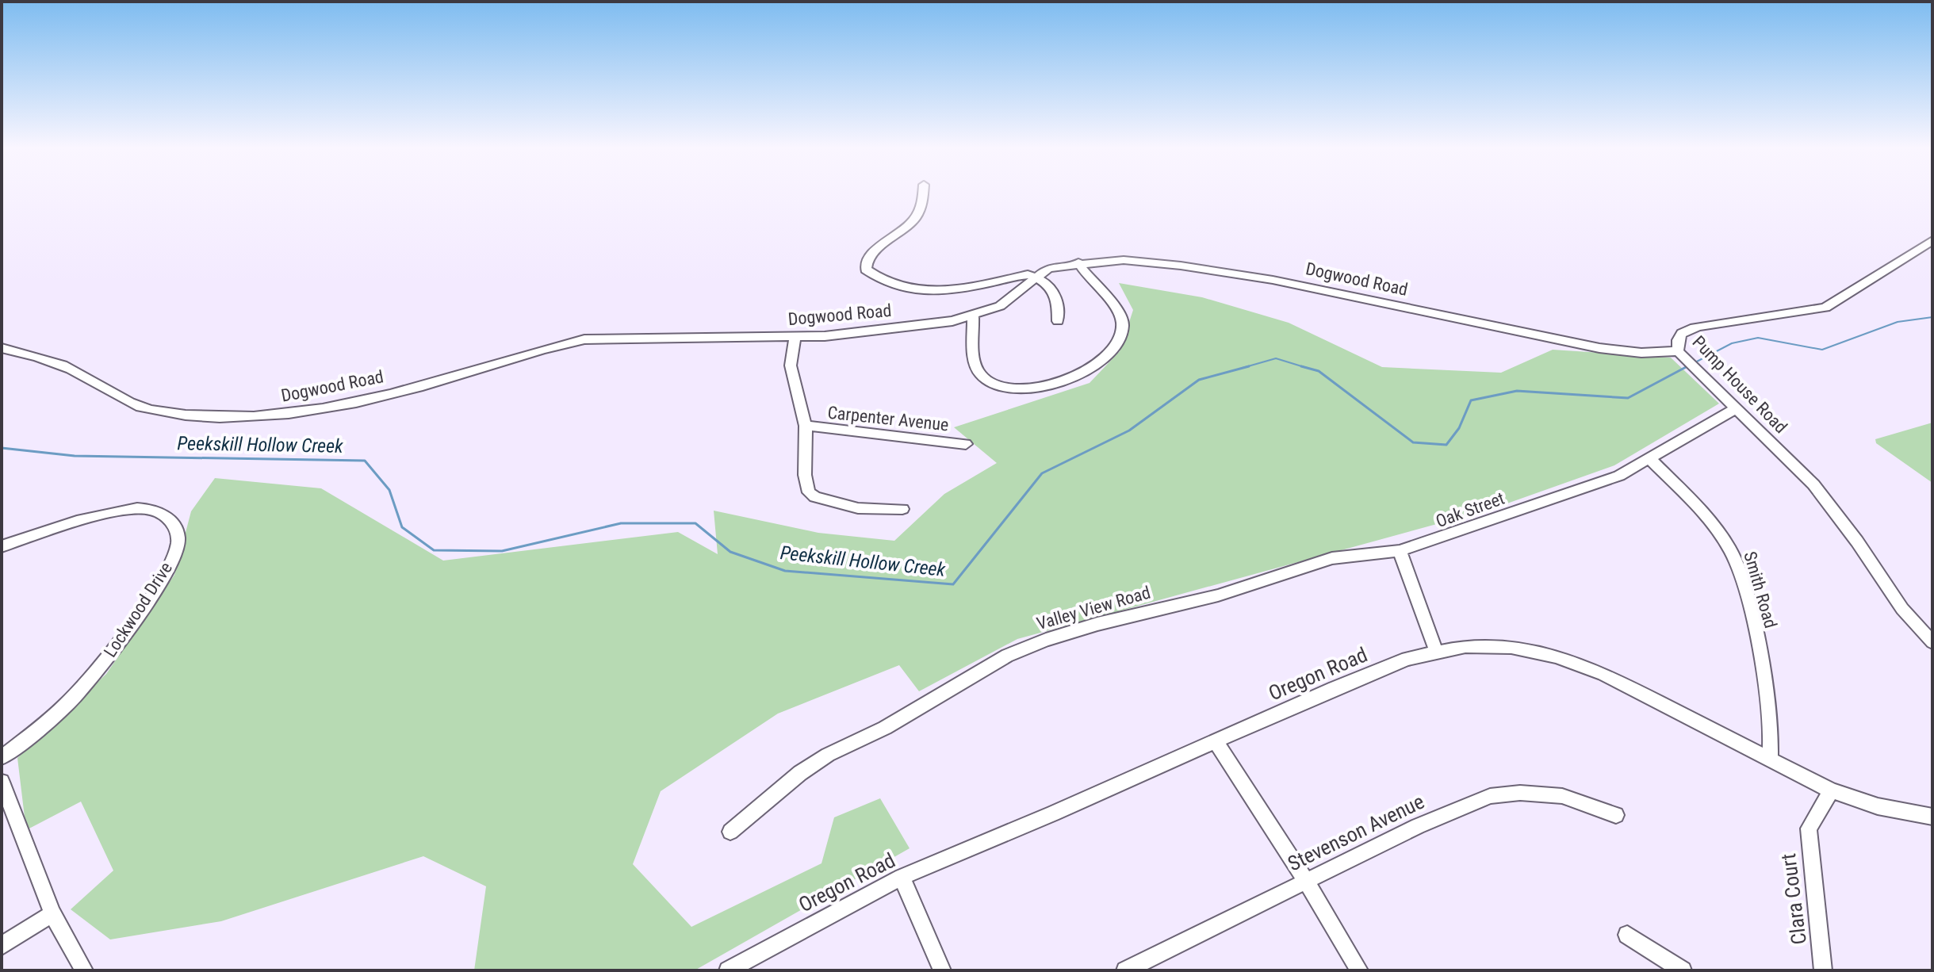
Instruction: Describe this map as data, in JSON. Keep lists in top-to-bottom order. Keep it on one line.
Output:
{"streets":{"street":["Dogwood Road","Pump House Road","Carpenter Avenue","Oak Street","Smith Road","Valley View Road","Lockwood Drive","Oregon Road","Stevenson Avenue","Clara Court"]},"crossings":[["Dogwood Road","Pump House Road"],["Oak Street","Smith Road"],["Oak Street","Valley View Road"],["Smith Road","Oregon Road"],["Oregon Road","Clara Court"]],"water":["Peekskill Hollow Creek"]}
